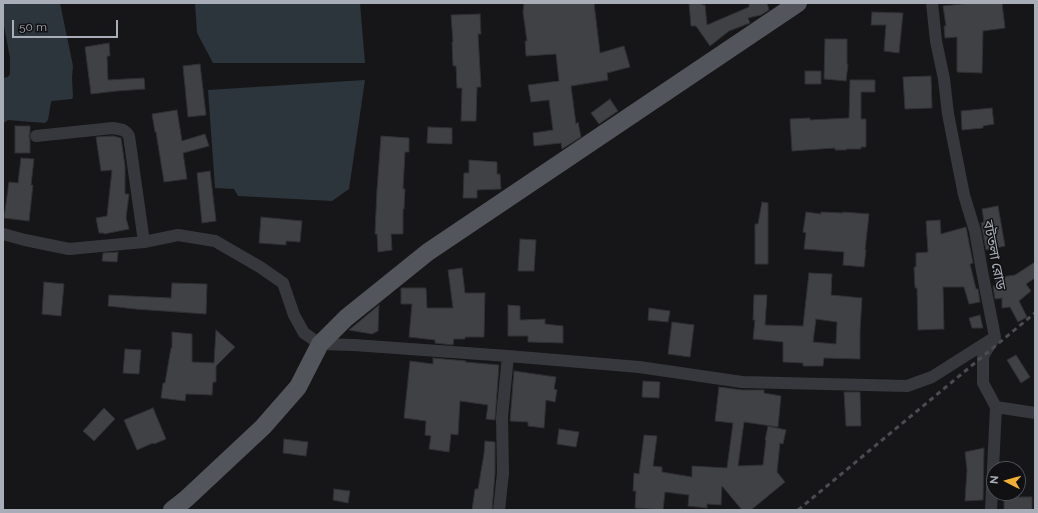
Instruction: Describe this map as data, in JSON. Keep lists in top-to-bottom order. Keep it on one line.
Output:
{"streets":{"street":["বটতলা রোড"]},"scale_bar":"50 m","north":"left"}
